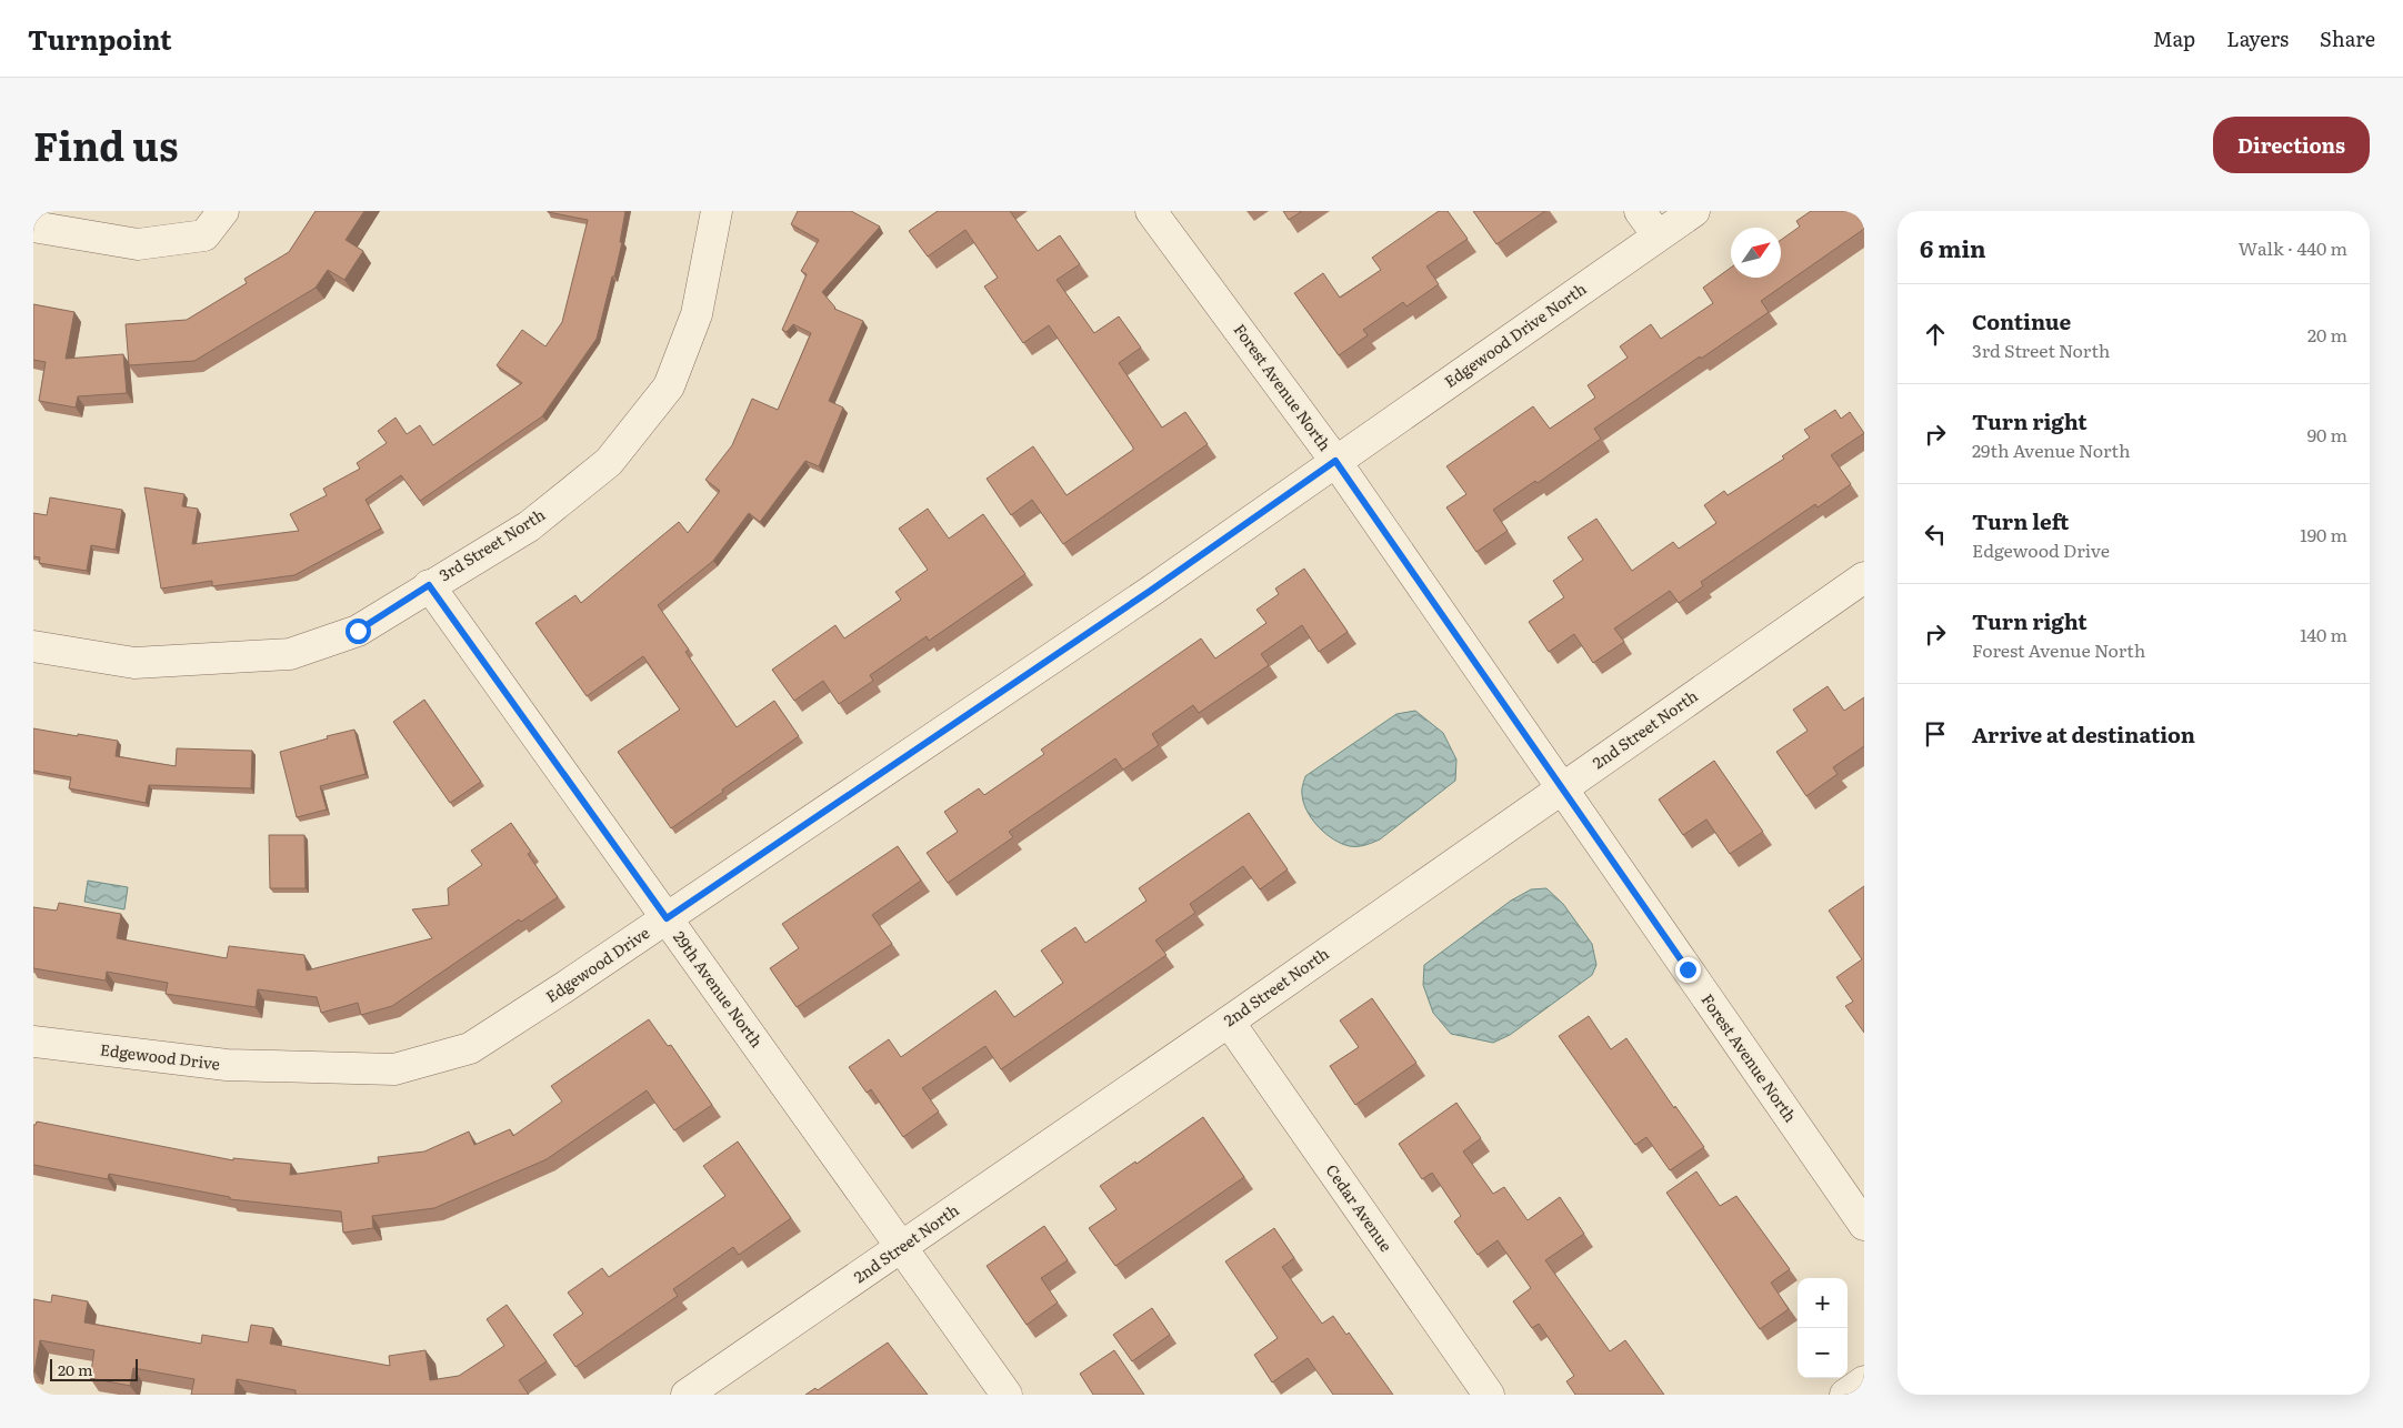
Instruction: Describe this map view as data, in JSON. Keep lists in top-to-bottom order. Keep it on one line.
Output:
{"streets":{"street":["Edgewood Drive North","Forest Avenue North","3rd Street North","2nd Street North","Edgewood Drive","29th Avenue North","Cedar Avenue"]},"crossings":[["Edgewood Drive North","Forest Avenue North"],["Edgewood Drive North","Edgewood Drive"],["Forest Avenue North","2nd Street North"],["Forest Avenue North","Edgewood Drive"],["3rd Street North","29th Avenue North"],["2nd Street North","29th Avenue North"],["2nd Street North","Cedar Avenue"],["Edgewood Drive","29th Avenue North"]],"scale_bar":"20 m","north":"top right","page":{"header":"Turnpoint","nav":["Map","Layers","Share"],"title":"Find us","buttons":"Directions","heading":["6 min","Walk · 440 m"],"list":[["Continue","3rd Street North","20 m"],["Turn right","29th Avenue North","90 m"],["Turn left","Edgewood Drive","190 m"],["Turn right","Forest Avenue North","140 m"],"Arrive at destination"],"map_buttons":["+","−"],"scale":"20 m"}}
